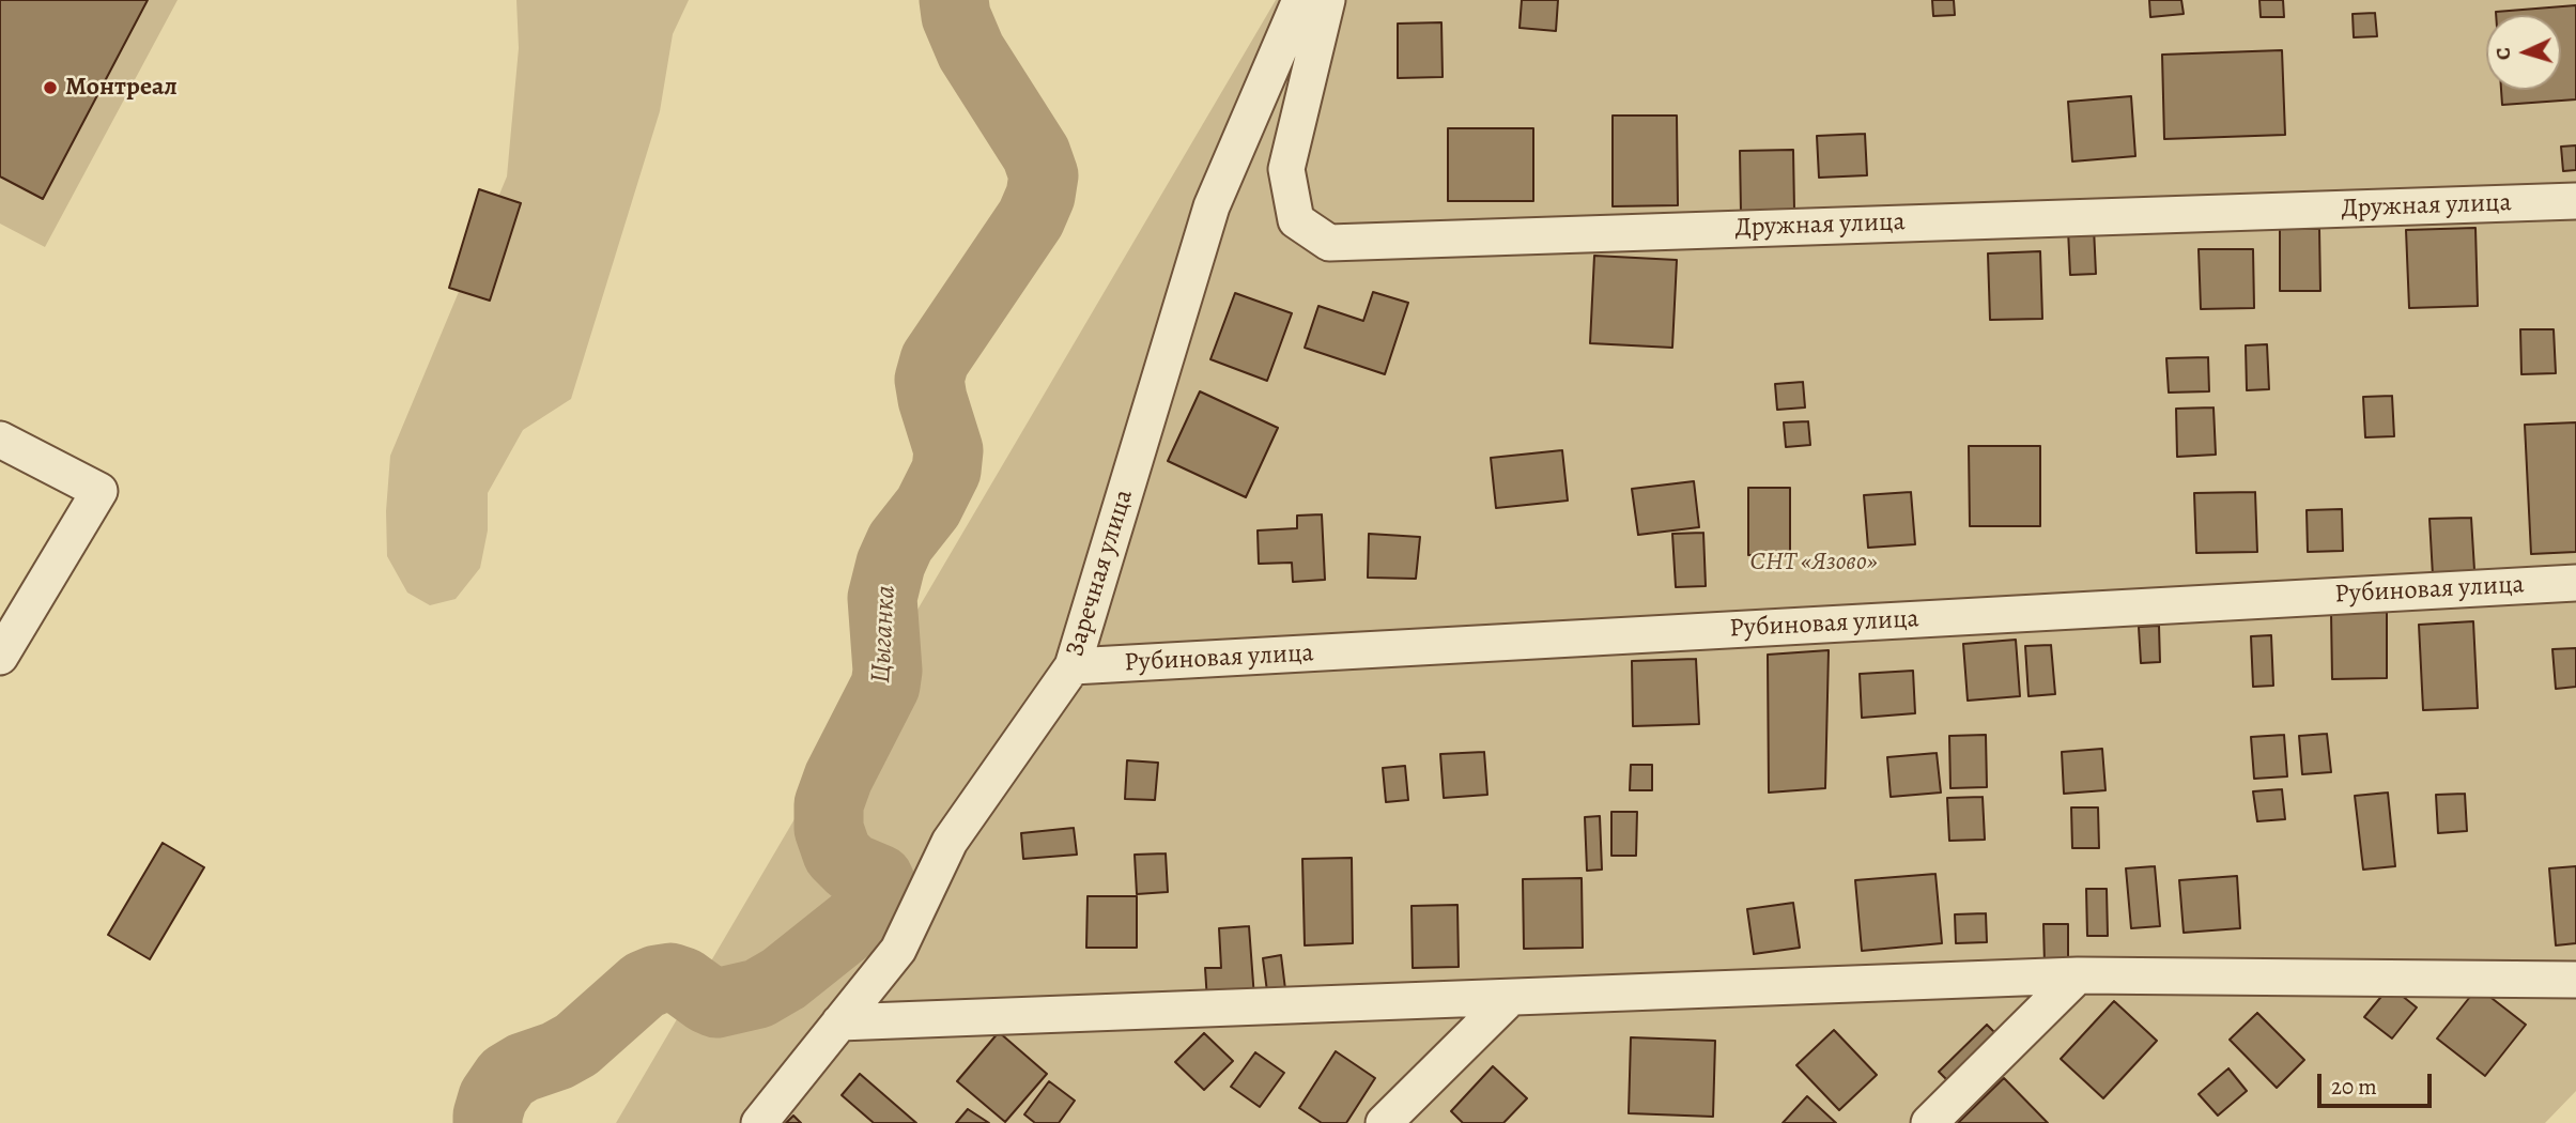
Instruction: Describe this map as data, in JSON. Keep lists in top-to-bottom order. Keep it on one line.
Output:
{"streets":{"street":["Дружная улица","Заречная улица","Рубиновая улица"]},"crossings":[["Заречная улица","Рубиновая улица"]],"water":["Цыганка"],"parks":["СНТ «Язово»"],"places":["Монтреал"],"scale_bar":"20 m","north":"left"}
